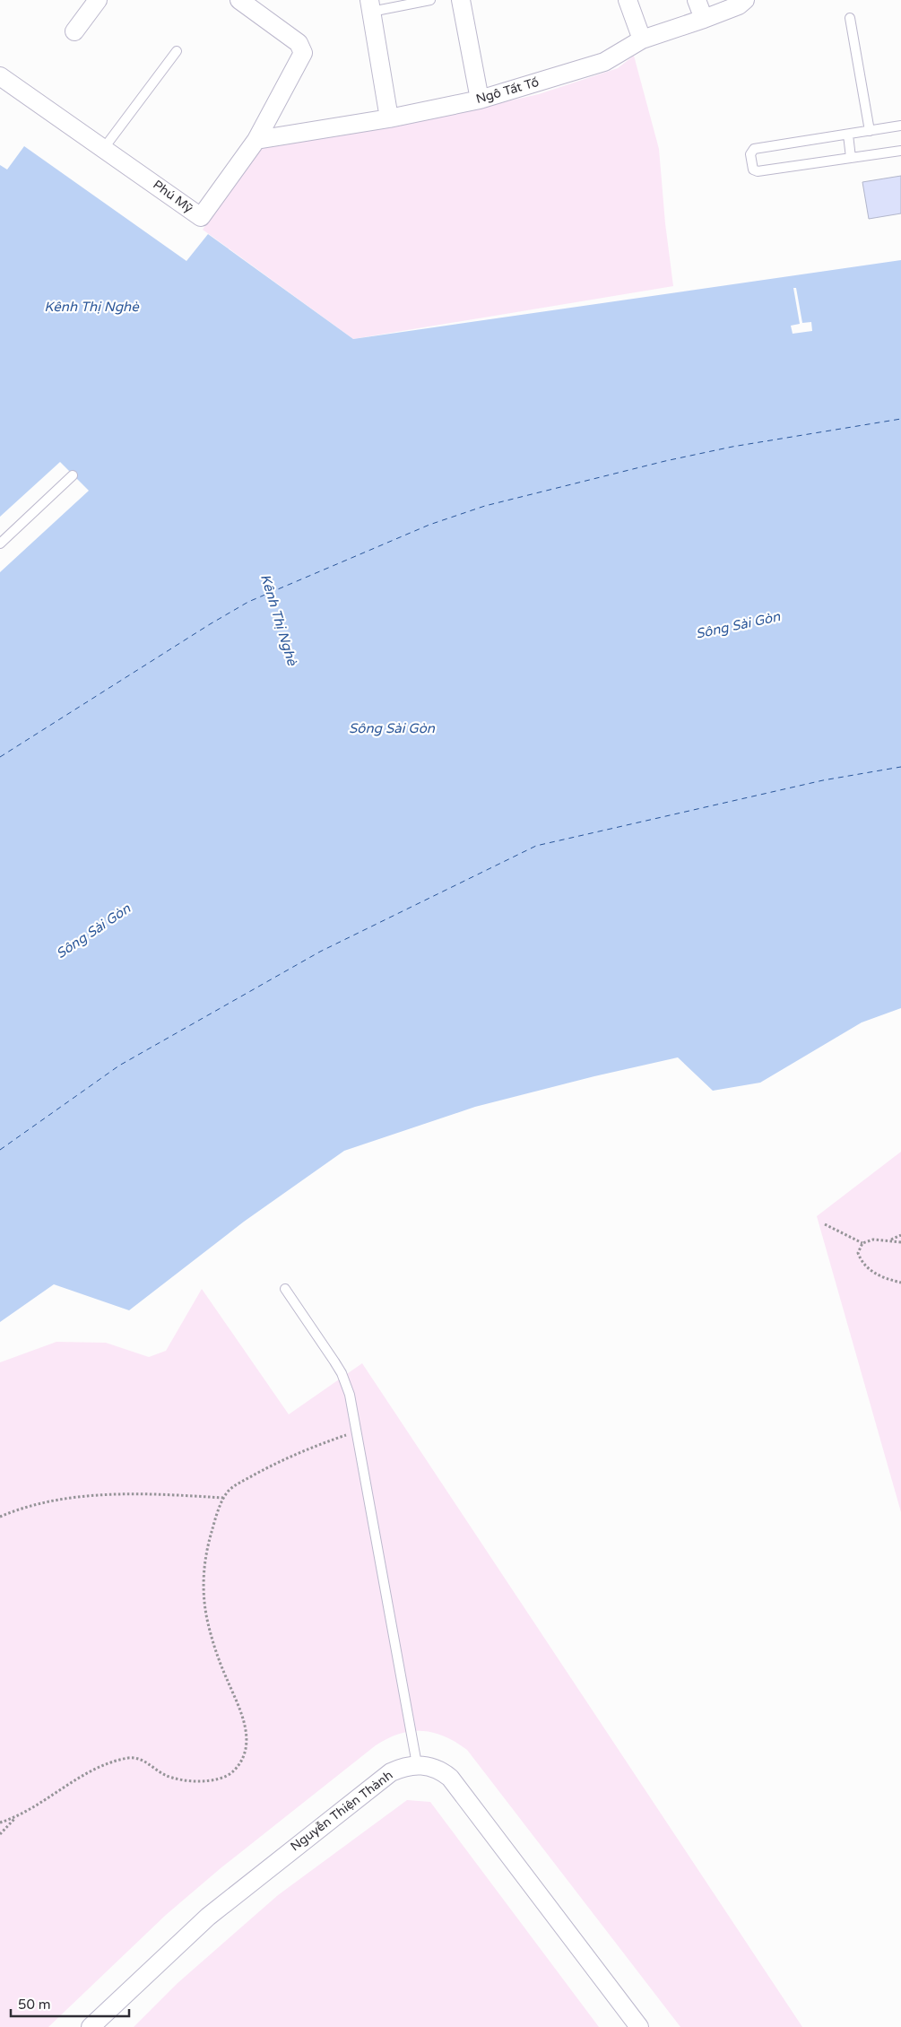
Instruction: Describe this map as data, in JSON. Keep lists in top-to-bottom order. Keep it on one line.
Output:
{"streets":{"street":["Ngô Tất Tố","Phú Mỹ","Nguyễn Thiện Thành"]},"crossings":[["Ngô Tất Tố","Phú Mỹ"]],"water":["Kênh Thị Nghè","Sông Sài Gòn"],"scale_bar":"50 m"}
